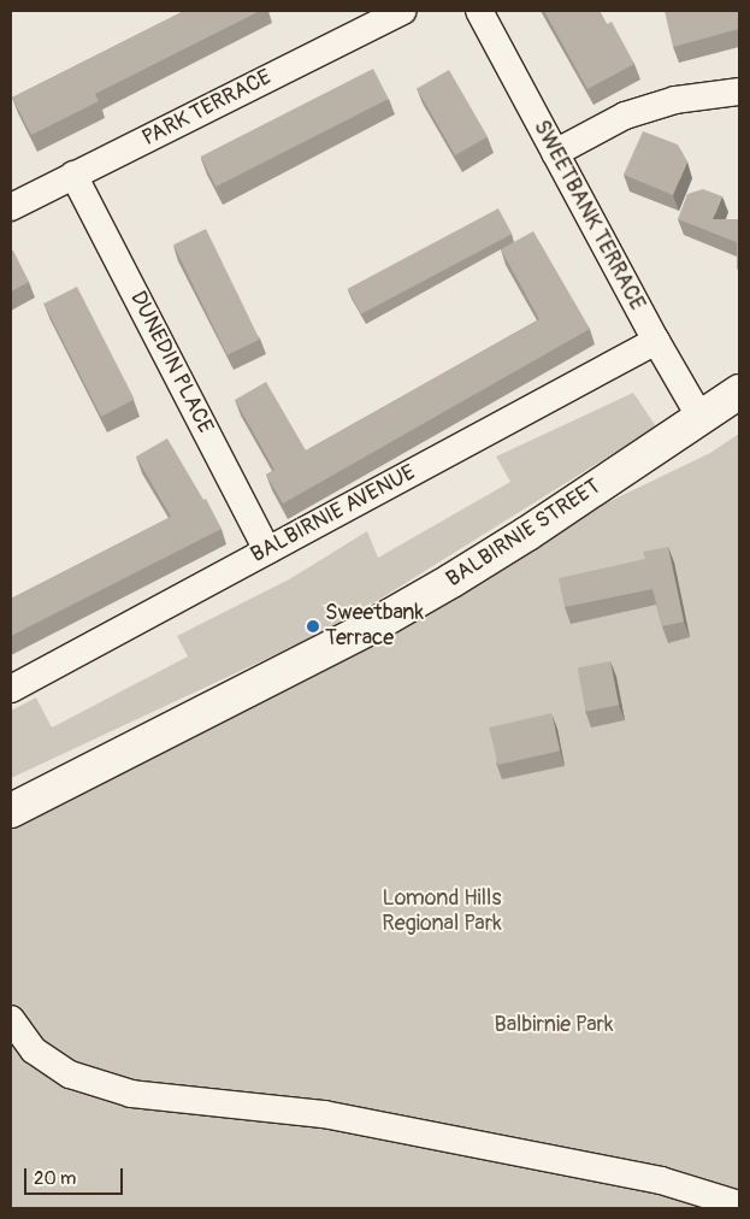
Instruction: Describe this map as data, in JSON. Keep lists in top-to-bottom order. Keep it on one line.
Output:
{"streets":{"main road":["BALBIRNIE STREET"],"street":["PARK TERRACE","SWEETBANK TERRACE","DUNEDIN PLACE","BALBIRNIE AVENUE"]},"crossings":[["PARK TERRACE","DUNEDIN PLACE"],["SWEETBANK TERRACE","BALBIRNIE AVENUE"],["SWEETBANK TERRACE","BALBIRNIE STREET"],["DUNEDIN PLACE","BALBIRNIE AVENUE"]],"parks":["Lomond Hills Regional Park","Balbirnie Park"],"places":["Sweetbank Terrace"],"scale_bar":"20 m"}
